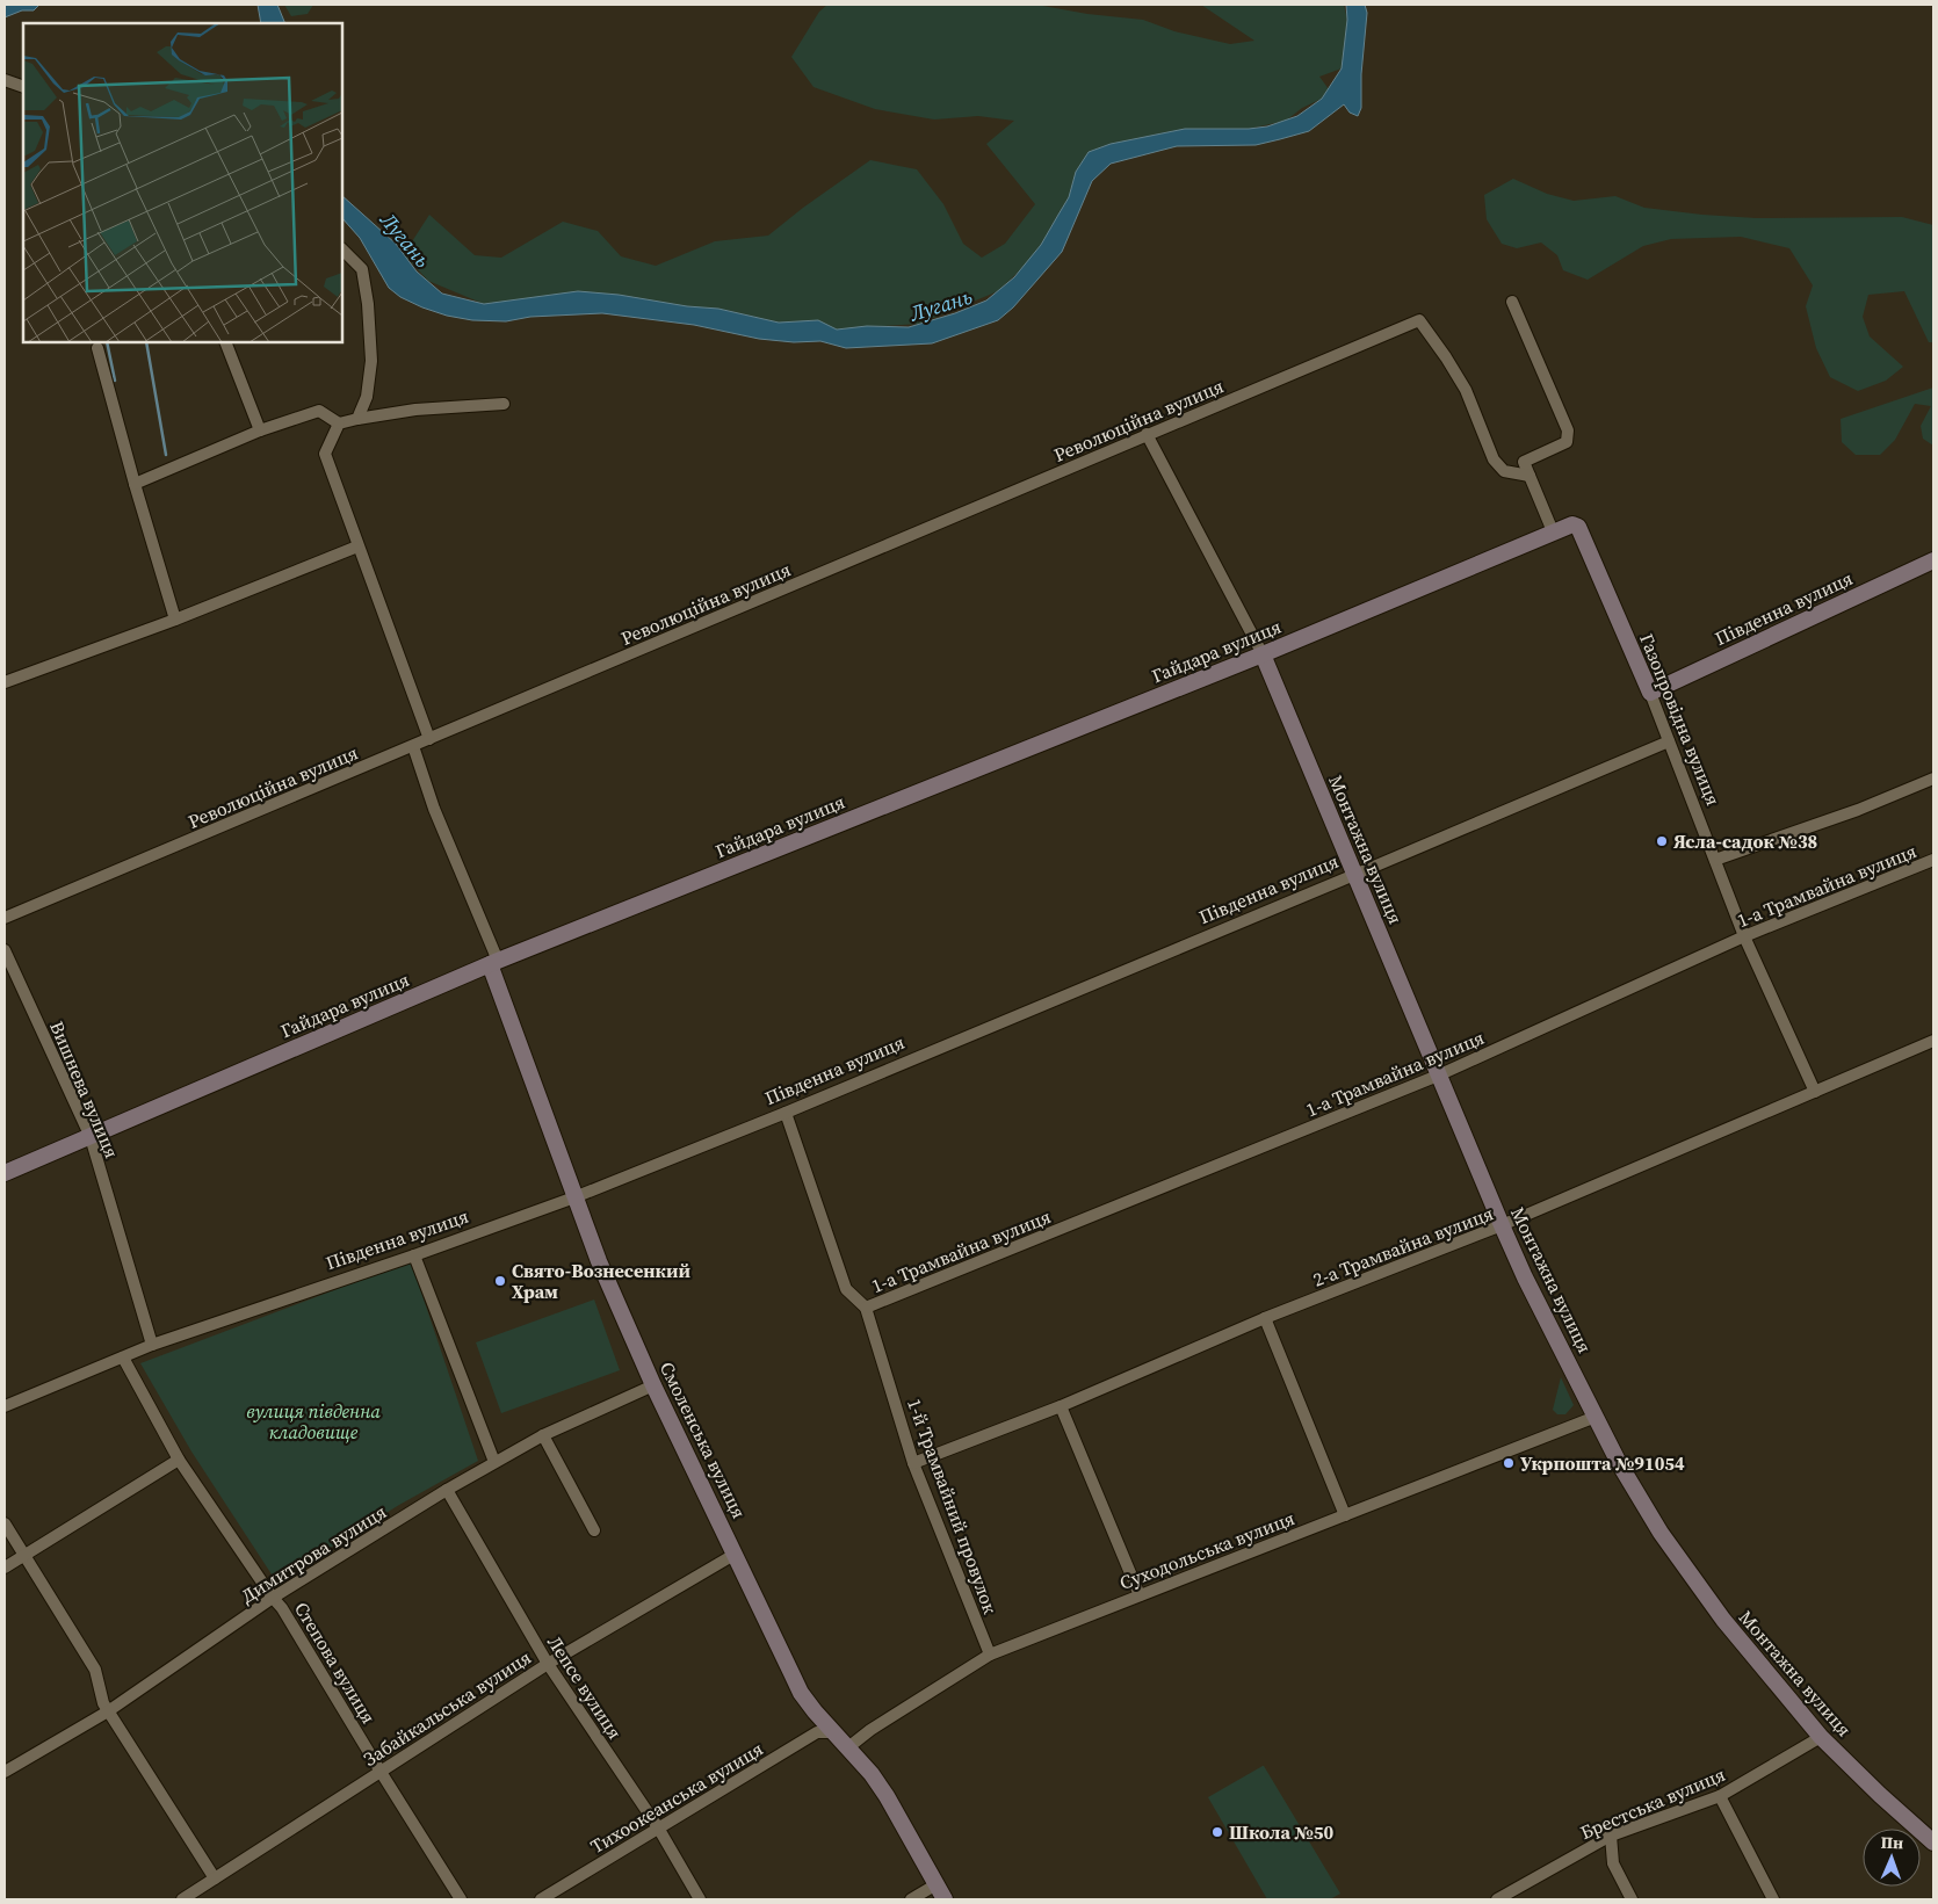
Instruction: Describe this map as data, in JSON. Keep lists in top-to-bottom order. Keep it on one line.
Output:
{"streets":{"street":["Революційна вулиця","Південна вулиця","Гайдара вулиця","Газопровідна вулиця","Монтажна вулиця","1-а Трамвайна вулиця","Вишнева вулиця","2-а Трамвайна вулиця","Смоленська вулиця","1-й Трамвайний провулок","Суходольська вулиця","Димитрова вулиця","Степова вулиця","Лепсе вулиця","Забайкальська вулиця","Тихоокеанська вулиця","Брестська вулиця"]},"crossings":[["Південна вулиця","Газопровідна вулиця"],["Південна вулиця","Монтажна вулиця"],["Південна вулиця","Вишнева вулиця"],["Південна вулиця","Смоленська вулиця"],["Південна вулиця","1-й Трамвайний провулок"],["Південна вулиця","Степова вулиця"],["Гайдара вулиця","Газопровідна вулиця"],["Гайдара вулиця","Монтажна вулиця"],["Гайдара вулиця","Вишнева вулиця"],["Гайдара вулиця","Смоленська вулиця"],["Газопровідна вулиця","1-а Трамвайна вулиця"],["Газопровідна вулиця","2-а Трамвайна вулиця"],["Монтажна вулиця","1-а Трамвайна вулиця"],["Монтажна вулиця","2-а Трамвайна вулиця"],["Монтажна вулиця","Суходольська вулиця"],["Монтажна вулиця","Брестська вулиця"],["1-а Трамвайна вулиця","1-й Трамвайний провулок"],["2-а Трамвайна вулиця","1-й Трамвайний провулок"],["Смоленська вулиця","Суходольська вулиця"],["Смоленська вулиця","Димитрова вулиця"],["Смоленська вулиця","Забайкальська вулиця"],["Смоленська вулиця","Тихоокеанська вулиця"],["1-й Трамвайний провулок","Суходольська вулиця"],["Димитрова вулиця","Степова вулиця"],["Димитрова вулиця","Лепсе вулиця"],["Степова вулиця","Забайкальська вулиця"],["Лепсе вулиця","Забайкальська вулиця"],["Лепсе вулиця","Тихоокеанська вулиця"]],"water":["Лугань"],"parks":["вулиця південна кладовище"],"places":["Ясла-садок №38","Свято-Вознесенкий Храм","Укрпошта №91054","Школа №50"],"north":"top"}
